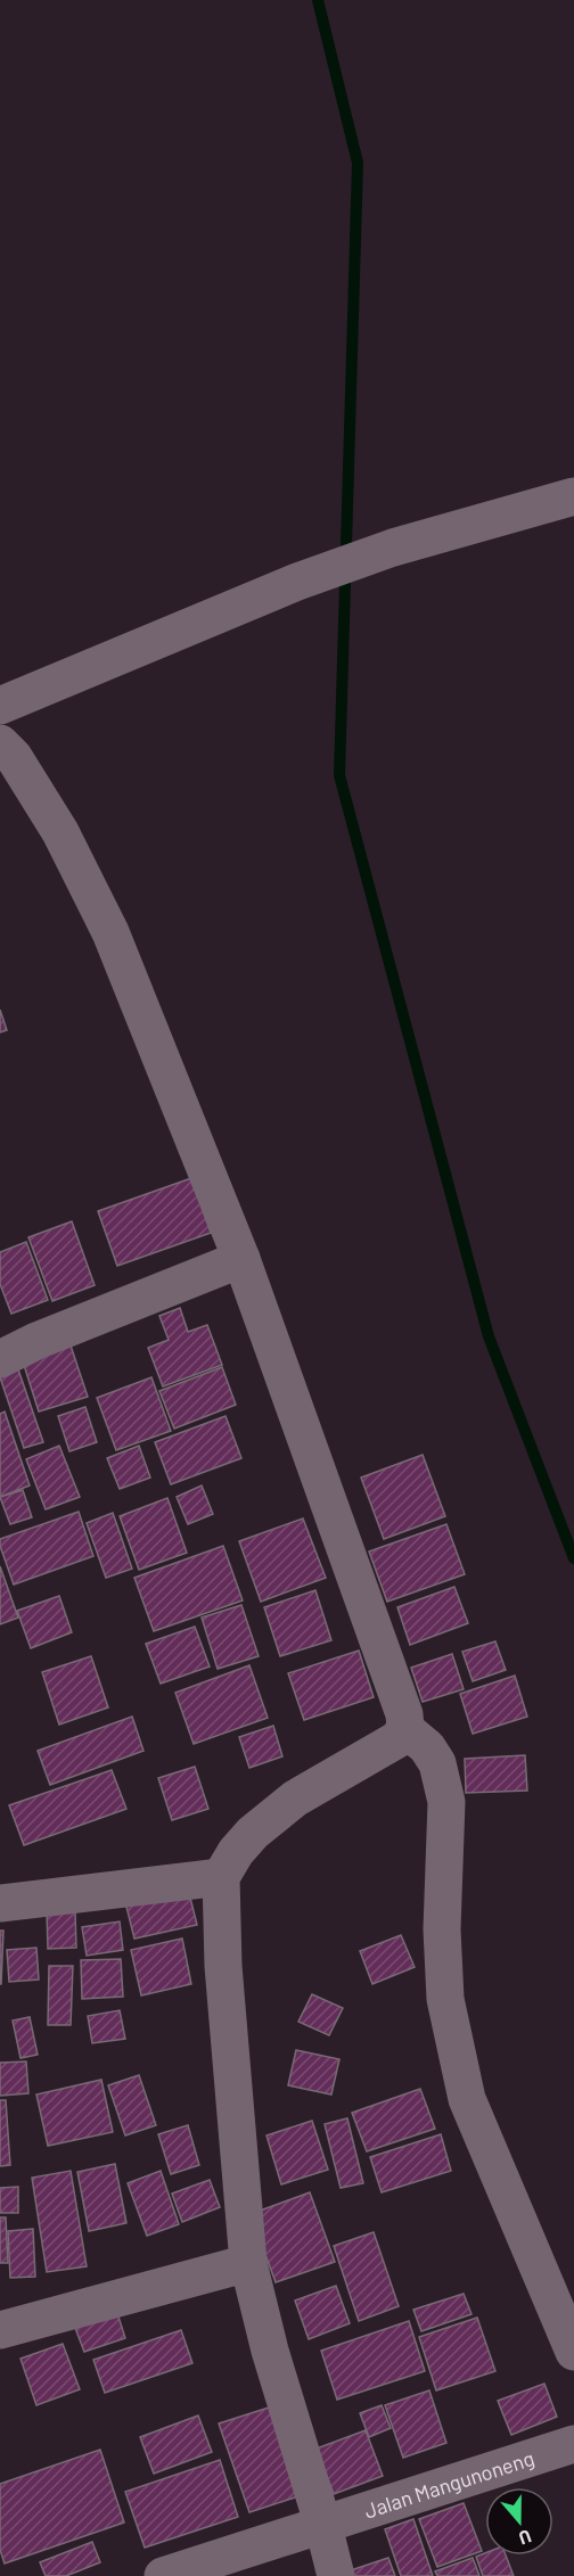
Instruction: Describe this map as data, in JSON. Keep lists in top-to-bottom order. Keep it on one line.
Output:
{"streets":{"street":["Jalan Mangunoneng"]},"north":"bottom"}
